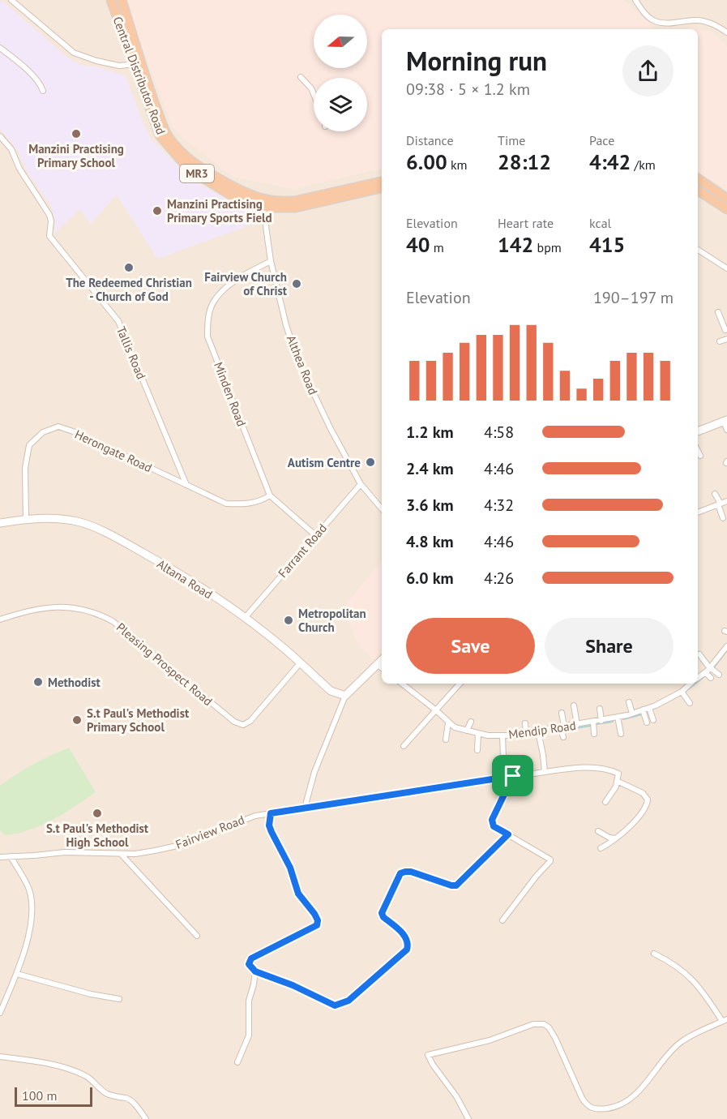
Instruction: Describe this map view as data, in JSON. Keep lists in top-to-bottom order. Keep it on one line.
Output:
{"streets":{"highway":["Central Distributor Road","MR3"],"main road":["Altana Road"],"street":["Tallis Road","Althea Road","Minden Road","Herongate Road","Farrant Road","Pleasing Prospect Road","Mendip Road","Fairview Road"]},"crossings":[["Central Distributor Road","Althea Road"],["Tallis Road","Herongate Road"],["Althea Road","Minden Road"],["Althea Road","Farrant Road"],["Minden Road","Herongate Road"],["Minden Road","Farrant Road"],["Herongate Road","Altana Road"],["Farrant Road","Altana Road"],["Altana Road","Pleasing Prospect Road"]],"places":["Manzini Practising Primary School","Manzini Practising Primary Sports Field","The Redeemed Christian - Church of God","Fairview Church of Christ","Autism Centre","Metropolitan Church","Methodist","S.t Paul's Methodist Primary School","S.t Paul's Methodist High School"],"scale_bar":"100 m","north":"left","page":{"heading":["Morning run","09:38 · 5 × 1.2 km"],"stats":[["Distance","6.00 km"],["Time","28:12"],["Pace","4:42 /km"],["Elevation","40 m"],["Heart rate","142 bpm"],["kcal","415"]],"chart":["Elevation","190–197 m"],"list":[{"name":"1.2 km","note":"4:58"},{"name":"2.4 km","note":"4:46"},{"name":"3.6 km","note":"4:32"},{"name":"4.8 km","note":"4:46"},{"name":"6.0 km","note":"4:26"}],"buttons":["Save","Share"],"scale":"100 m"}}
